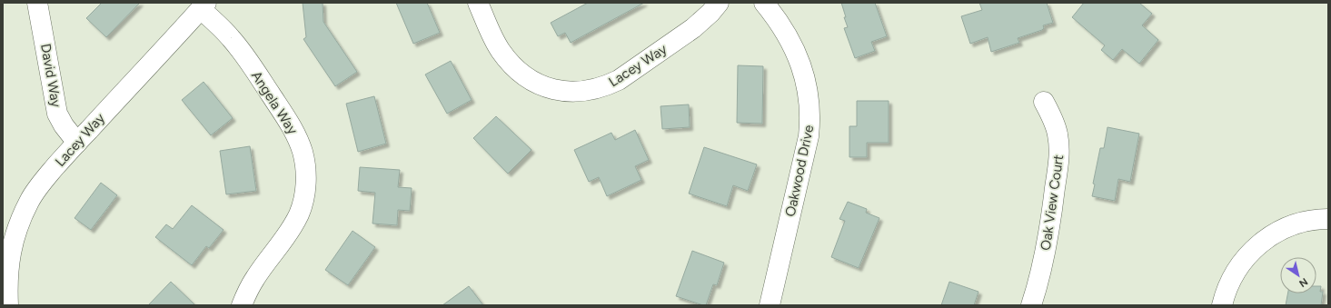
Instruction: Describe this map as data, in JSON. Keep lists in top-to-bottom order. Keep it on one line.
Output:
{"streets":{"street":["Lacey Way","David Way","Angela Way","Oakwood Drive","Oak View Court"]},"crossings":[["Lacey Way","David Way"],["Lacey Way","Angela Way"]],"north":"bottom right"}
